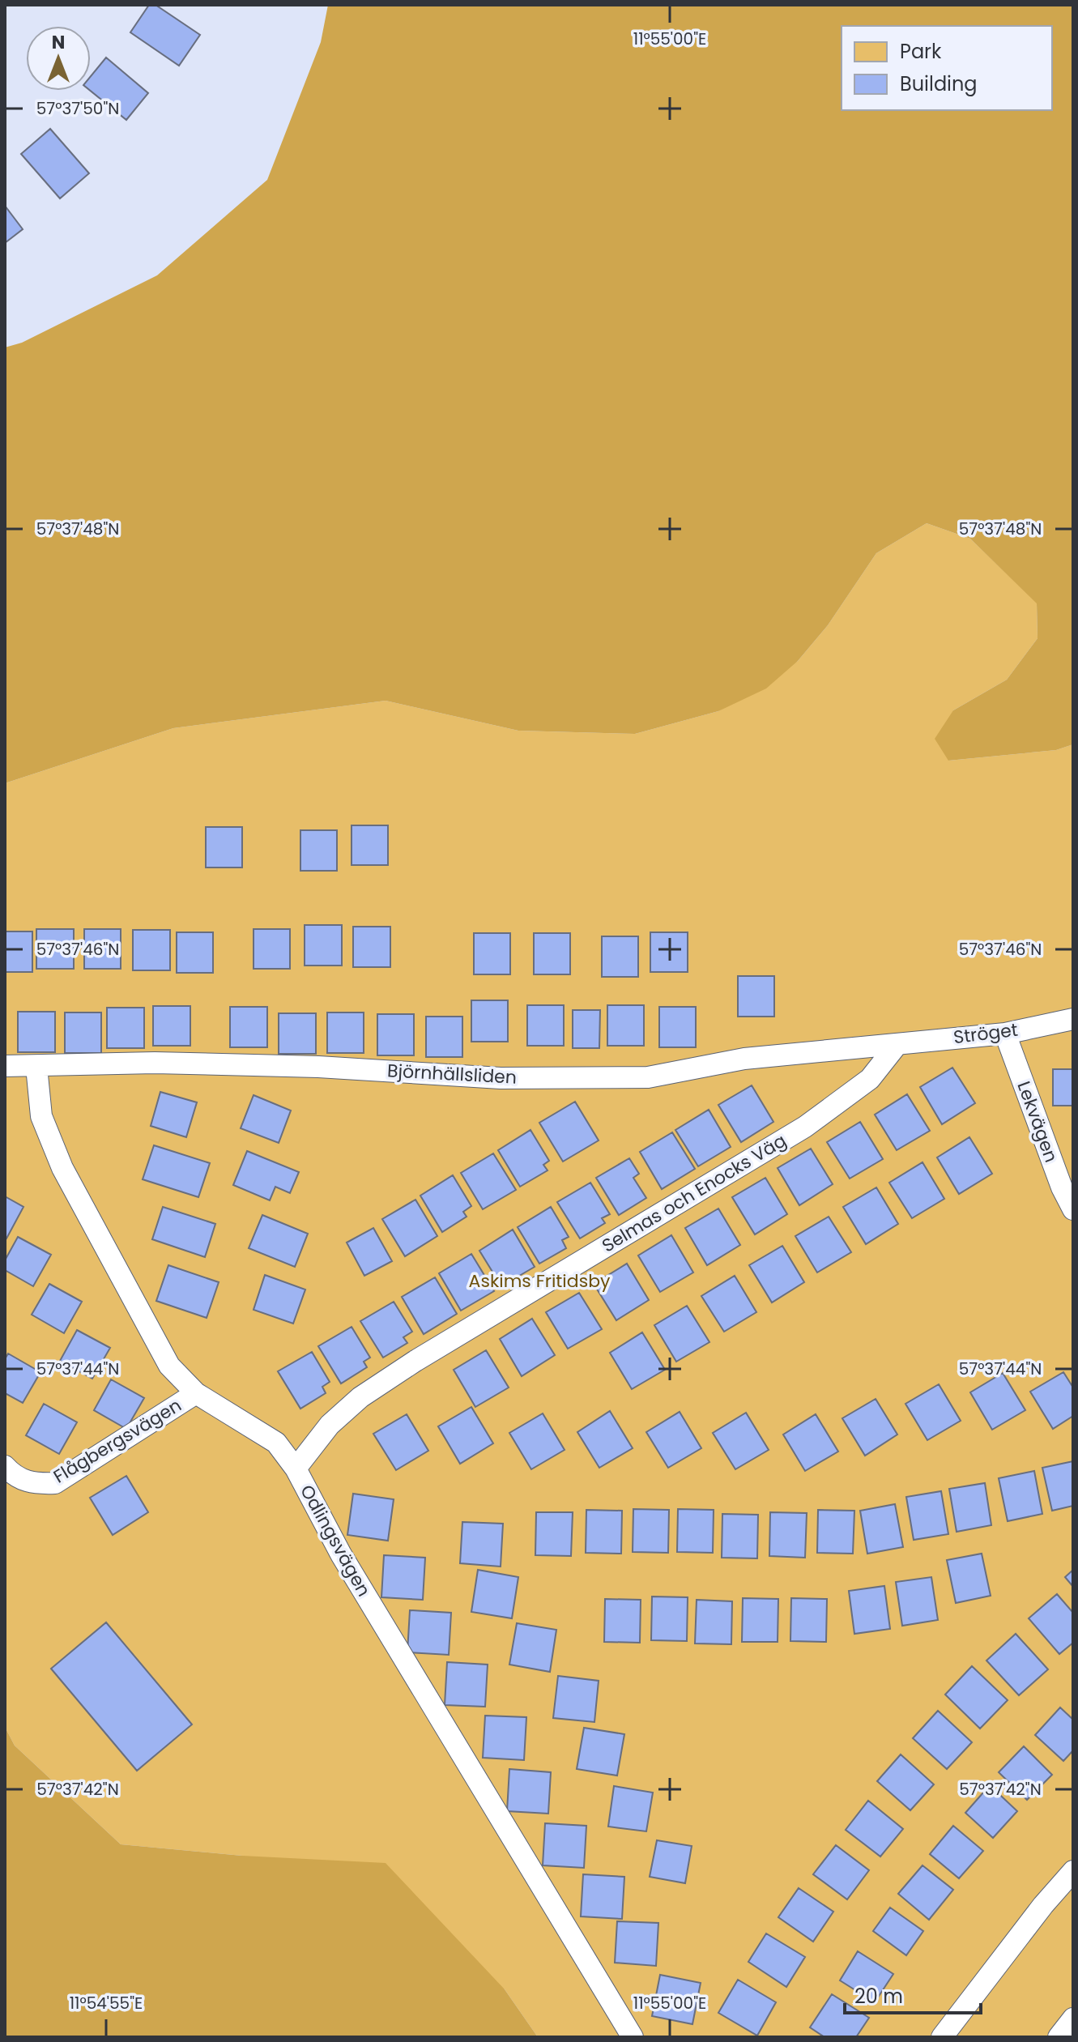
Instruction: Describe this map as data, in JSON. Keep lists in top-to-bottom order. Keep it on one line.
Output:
{"streets":{"lane":["Ströget","Björnhällsliden","Lekvägen","Selmas och Enocks Väg","Flågbergsvägen","Odlingsvägen"]},"crossings":[["Ströget","Björnhällsliden"],["Ströget","Lekvägen"],["Ströget","Selmas och Enocks Väg"],["Björnhällsliden","Selmas och Enocks Väg"],["Björnhällsliden","Odlingsvägen"],["Selmas och Enocks Väg","Odlingsvägen"],["Flågbergsvägen","Odlingsvägen"]],"parks":["Askims Fritidsby"],"legend":["Park","Building"],"scale_bar":"20 m","north":"top","coordinates":["11°55'00\"E","57°37'50\"N","57°37'48\"N","57°37'46\"N","57°37'44\"N","57°37'42\"N","11°54'55\"E"]}
